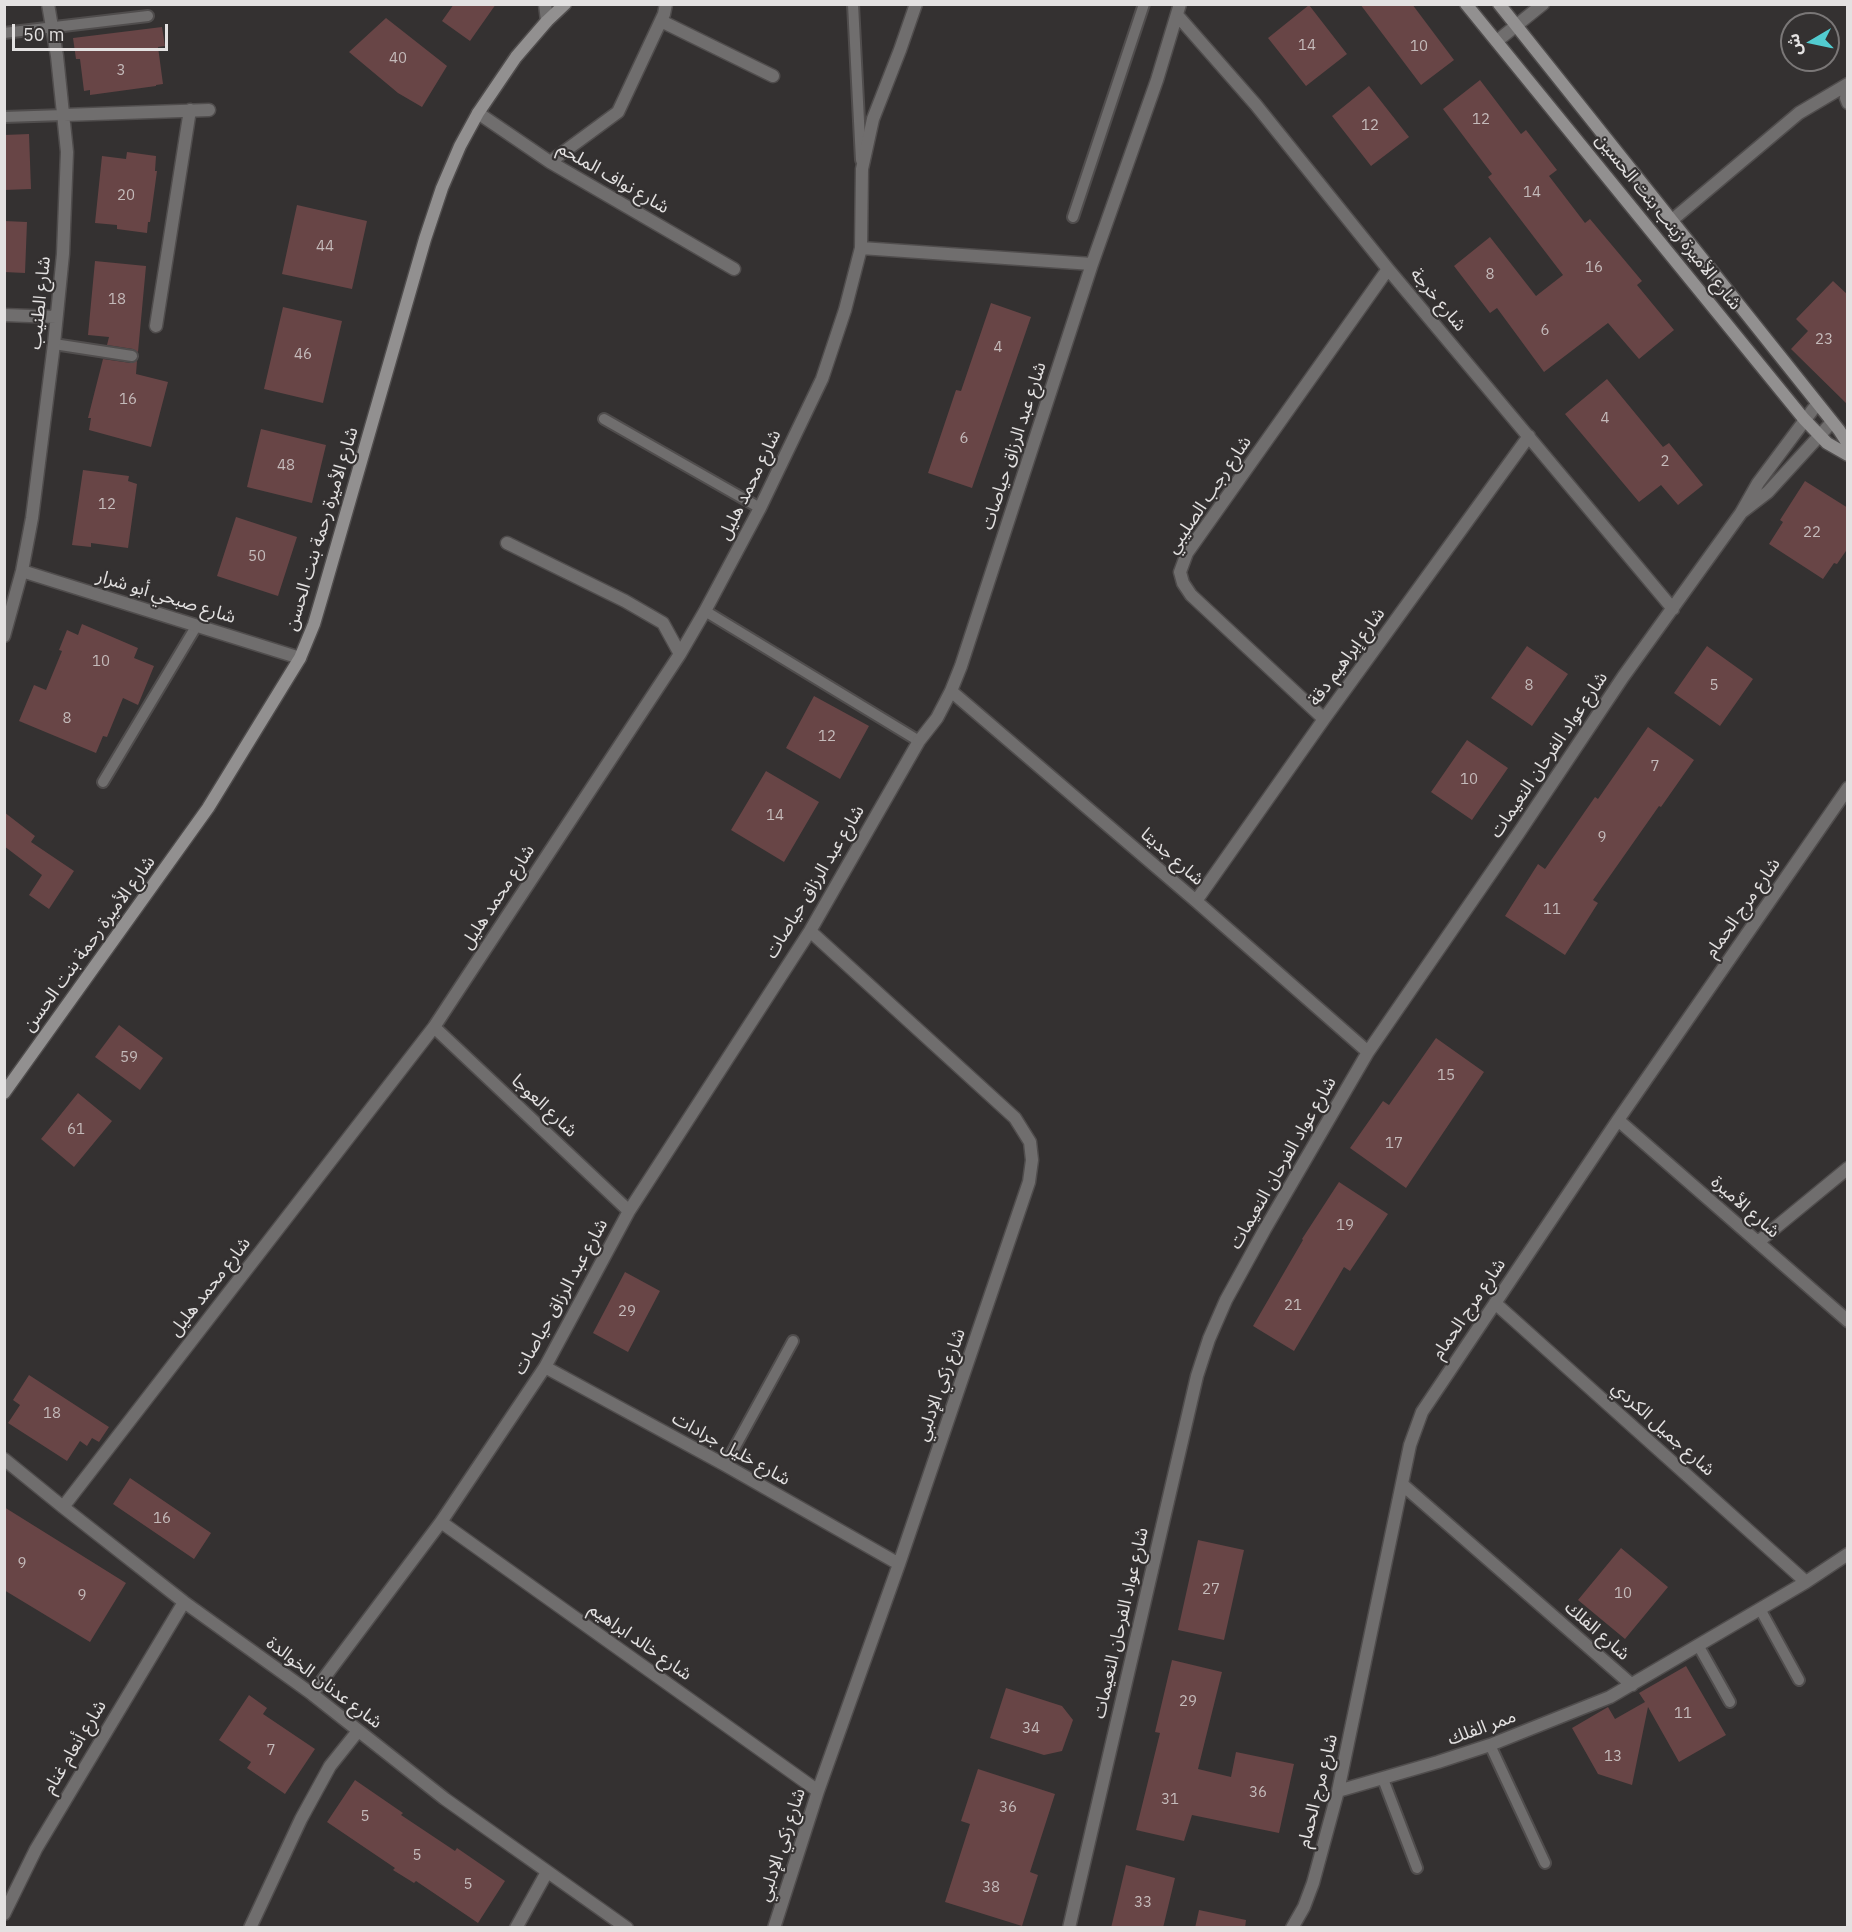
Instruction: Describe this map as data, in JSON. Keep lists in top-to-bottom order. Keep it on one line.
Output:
{"streets":{"street":["شارع نواف الملحم","شارع الأميرة زينب بنت الحسين","شارع خرجة","شارع الطنيب","شارع عبد الرزاق حياصات","شارع محمد هليل","شارع رجب الصليبي","شارع الأميرة رحمة بنت الحسن","شارع صبحي أبو شرار","شارع إبراهيم دقة","شارع عواد الفرحان النعيمات","شارع جديتا","شارع مرج الحمام","شارع العوجا","شارع الأميرة","شارع زكي الإدلبي","شارع جميل الكردي","شارع خليل جرادات","شارع الفلك","شارع خالد ابراهيم","شارع عدنان الخوالدة","ممر الفلك","شارع أنعام غنام"]},"crossings":[["شارع نواف الملحم","شارع الأميرة رحمة بنت الحسن"],["شارع الأميرة زينب بنت الحسين","شارع عواد الفرحان النعيمات"],["شارع خرجة","شارع عبد الرزاق حياصات"],["شارع خرجة","شارع رجب الصليبي"],["شارع خرجة","شارع إبراهيم دقة"],["شارع خرجة","شارع عواد الفرحان النعيمات"],["شارع الطنيب","شارع صبحي أبو شرار"],["شارع عبد الرزاق حياصات","شارع جديتا"],["شارع عبد الرزاق حياصات","شارع العوجا"],["شارع عبد الرزاق حياصات","شارع زكي الإدلبي"],["شارع عبد الرزاق حياصات","شارع خليل جرادات"],["شارع عبد الرزاق حياصات","شارع خالد ابراهيم"],["شارع عبد الرزاق حياصات","شارع عدنان الخوالدة"],["شارع محمد هليل","شارع العوجا"],["شارع محمد هليل","شارع عدنان الخوالدة"],["شارع رجب الصليبي","شارع إبراهيم دقة"],["شارع الأميرة رحمة بنت الحسن","شارع صبحي أبو شرار"],["شارع إبراهيم دقة","شارع جديتا"],["شارع عواد الفرحان النعيمات","شارع جديتا"],["شارع مرج الحمام","شارع الأميرة"],["شارع مرج الحمام","شارع جميل الكردي"],["شارع مرج الحمام","شارع الفلك"],["شارع مرج الحمام","ممر الفلك"],["شارع زكي الإدلبي","شارع خليل جرادات"],["شارع زكي الإدلبي","شارع خالد ابراهيم"],["شارع جميل الكردي","شارع الفلك"],["شارع الفلك","ممر الفلك"],["شارع عدنان الخوالدة","شارع أنعام غنام"]],"house_numbers":["14","10","40","3","12","12","14","20","44","16","8","18","6","23","4","46","16","4","6","2","48","12","22","50","10","8","5","8","12","7","10","14","9","11","59","15","61","17","19","21","29","18","16","9","27","10","9","29","11","34","7","13","36","31","36","5","5","5","38","33"],"scale_bar":"50 m","north":"left"}
